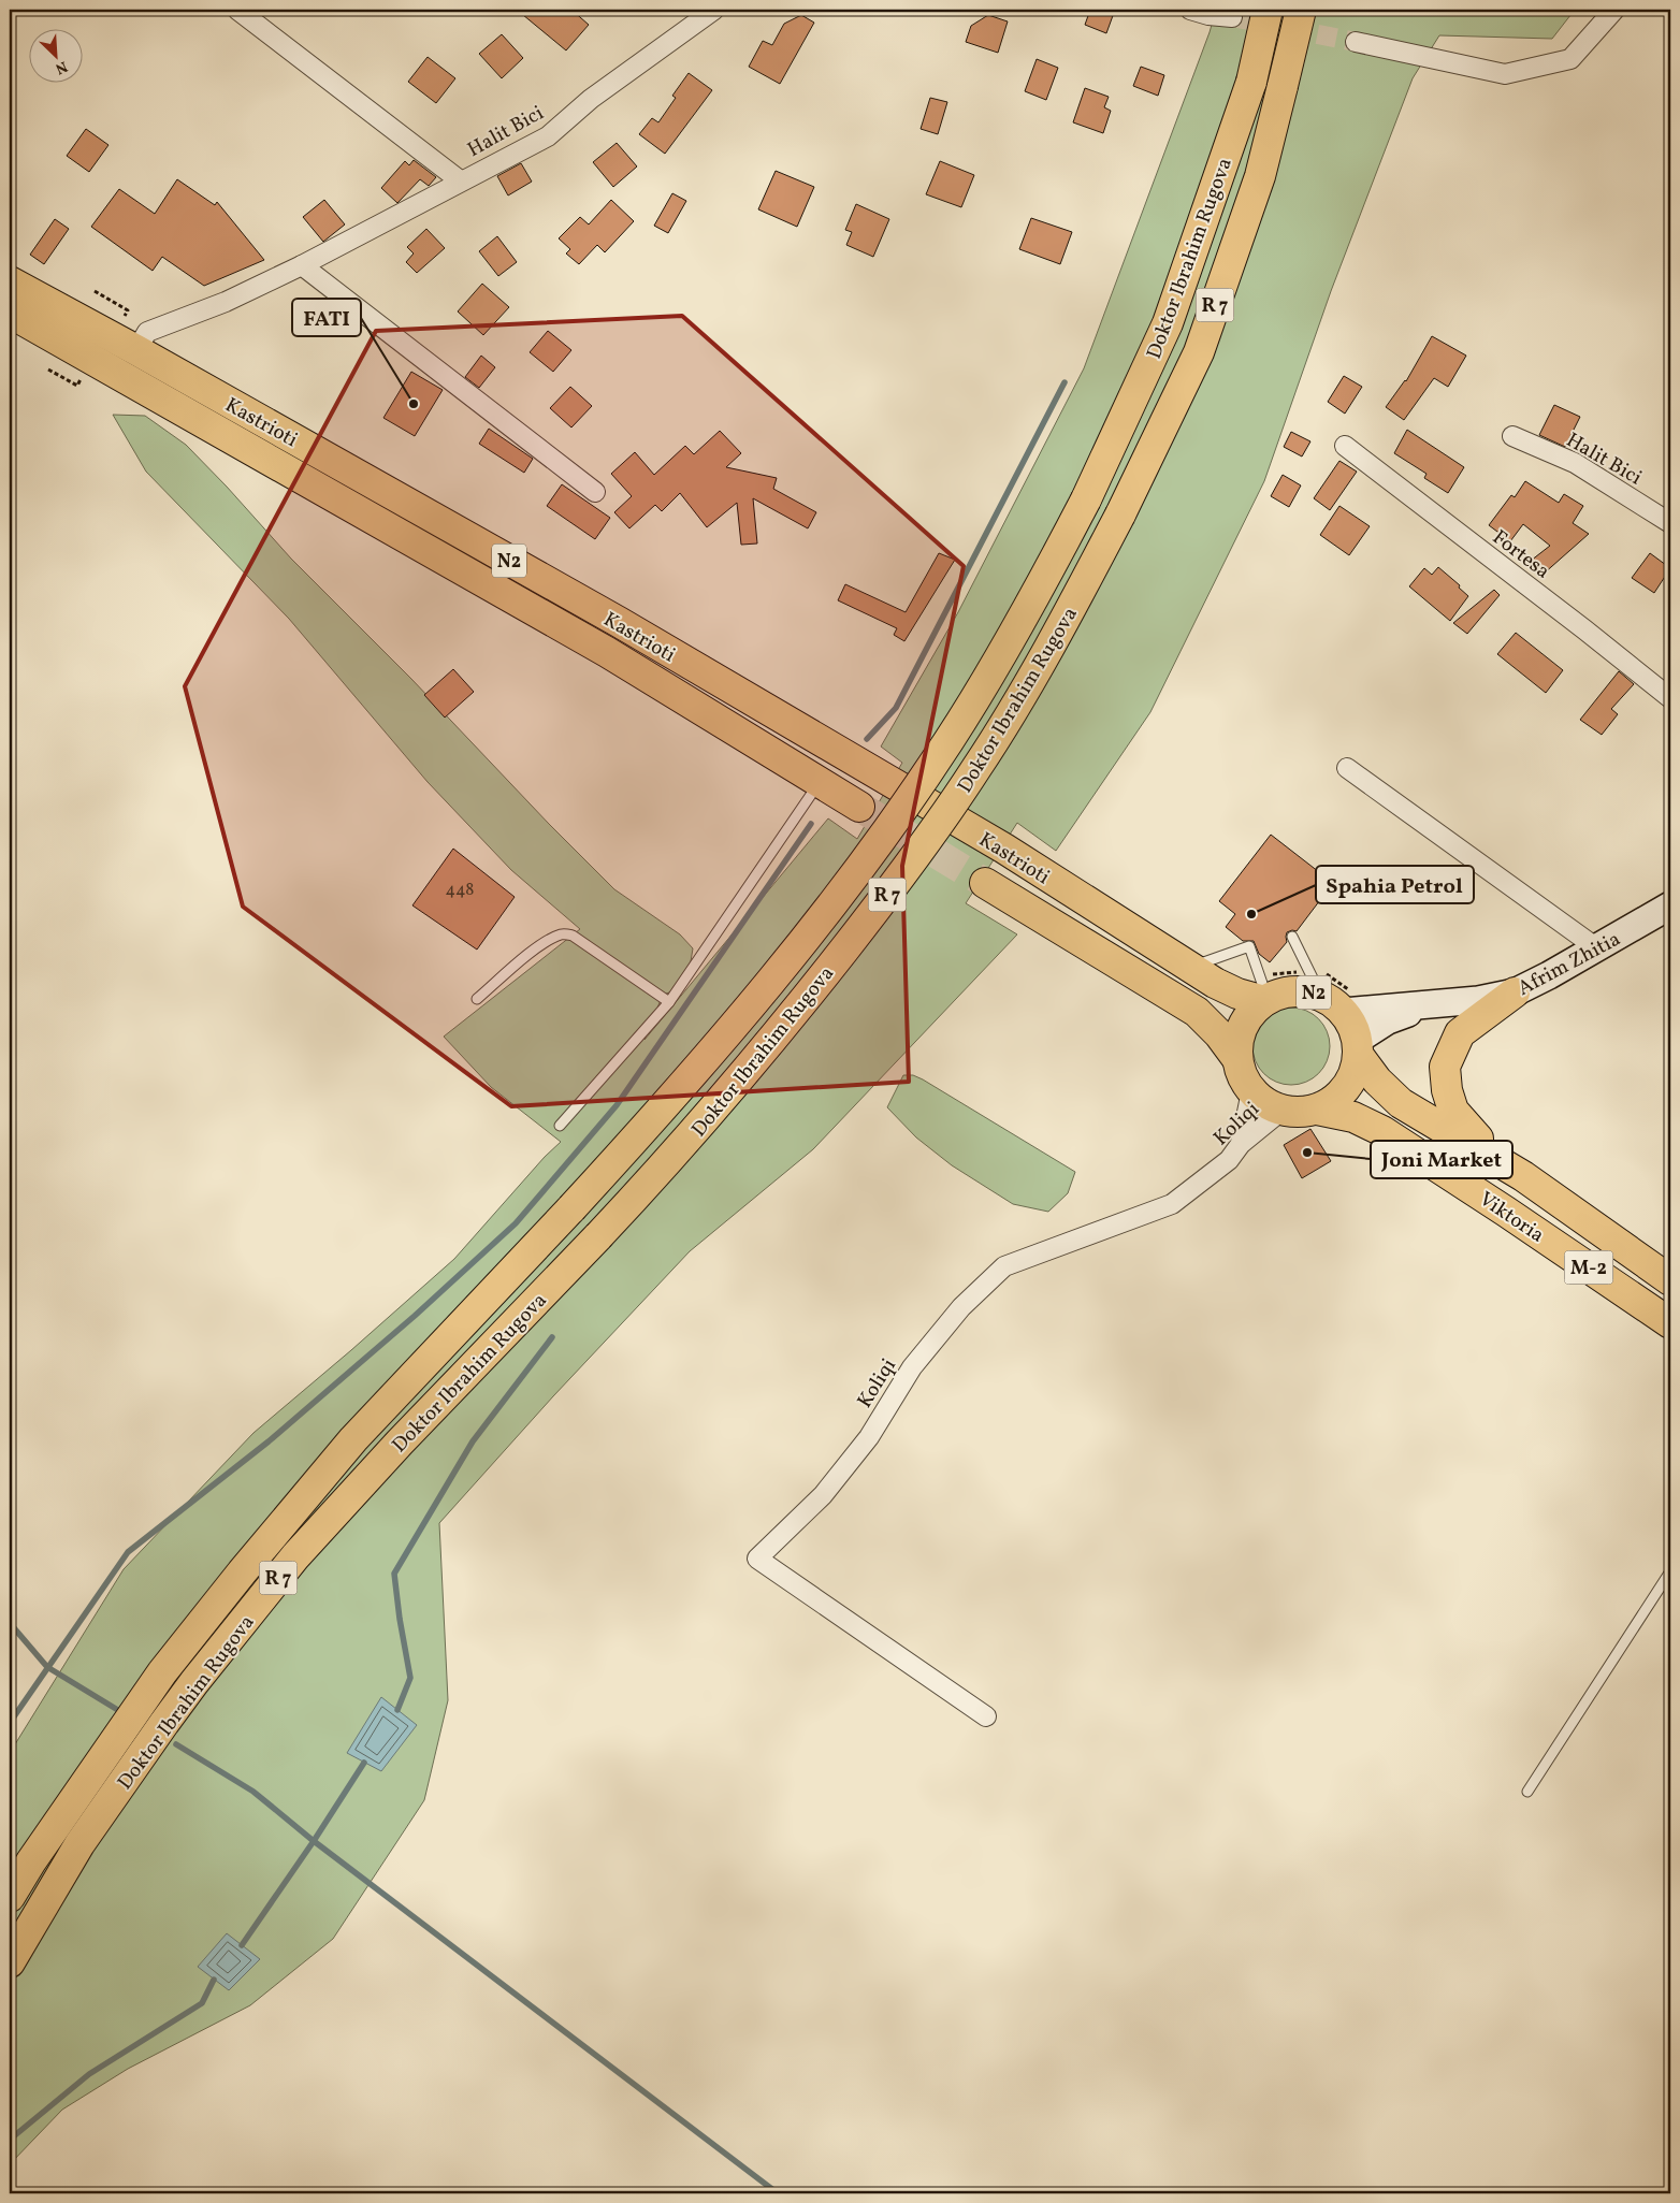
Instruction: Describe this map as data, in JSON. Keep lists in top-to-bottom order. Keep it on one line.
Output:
{"streets":{"highway":["Doktor Ibrahim Rugova","R 7","Kastrioti","N2","Viktoria","M-2"],"street":["Halit Bici","Fortesa","Afrim Zhitia","Koliqi"]},"crossings":[["Halit Bici","Kastrioti"],["Kastrioti","N2"],["Kastrioti","Afrim Zhitia"],["Kastrioti","Koliqi"],["Kastrioti","Viktoria"],["N2","Afrim Zhitia"],["N2","Koliqi"],["N2","Viktoria"],["Afrim Zhitia","Koliqi"],["Afrim Zhitia","Viktoria"],["Koliqi","Viktoria"]],"places":["FATI","Spahia Petrol","Joni Market"],"house_numbers":["448"],"north":"bottom right"}
